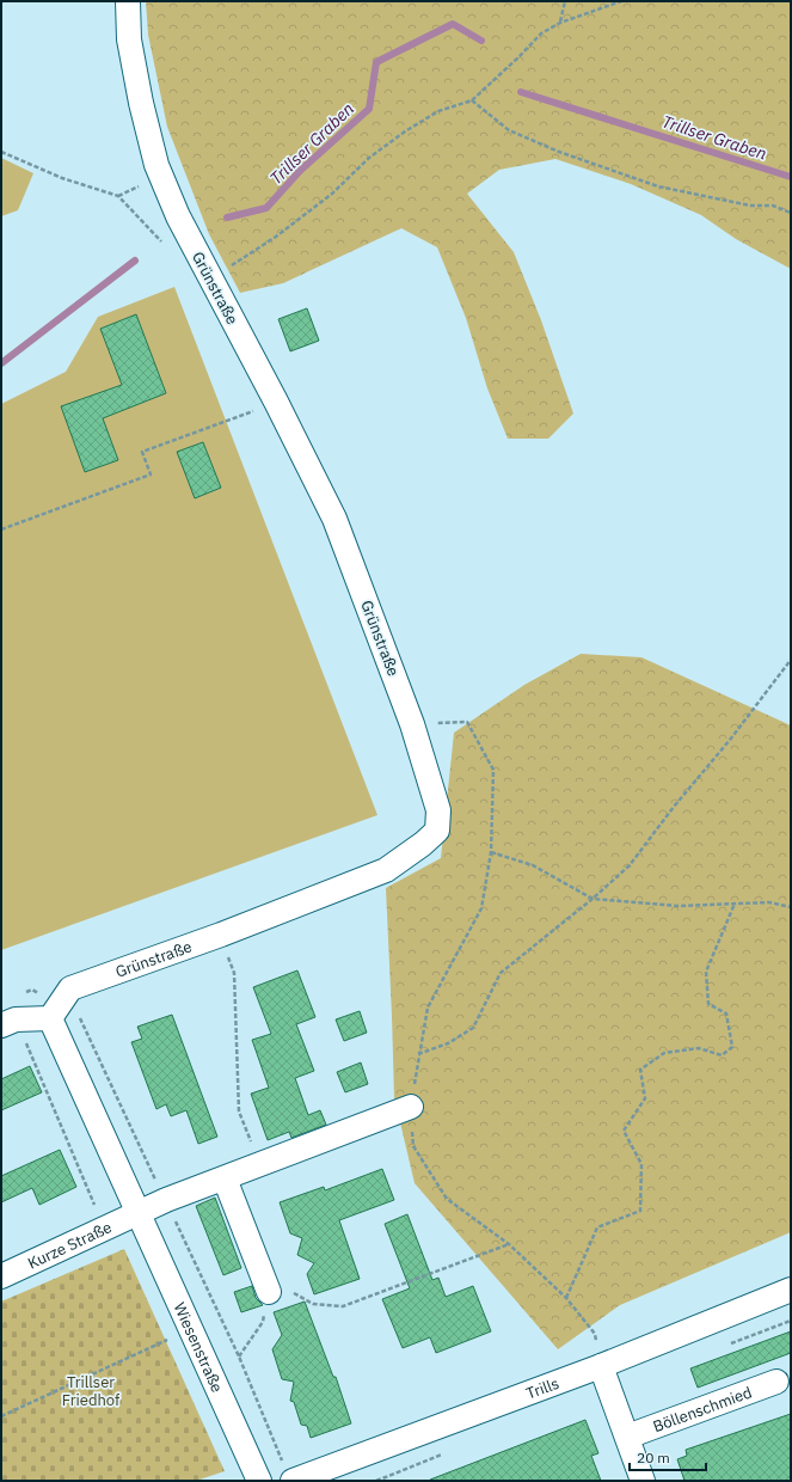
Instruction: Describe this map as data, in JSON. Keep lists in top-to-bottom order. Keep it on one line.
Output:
{"streets":{"street":["Grünstraße","Kurze Straße","Wiesenstraße","Trills","Böllenschmied"]},"crossings":[["Grünstraße","Wiesenstraße"],["Kurze Straße","Wiesenstraße"]],"water":["Trillser Graben"],"parks":["Trillser Friedhof"],"scale_bar":"20 m"}
